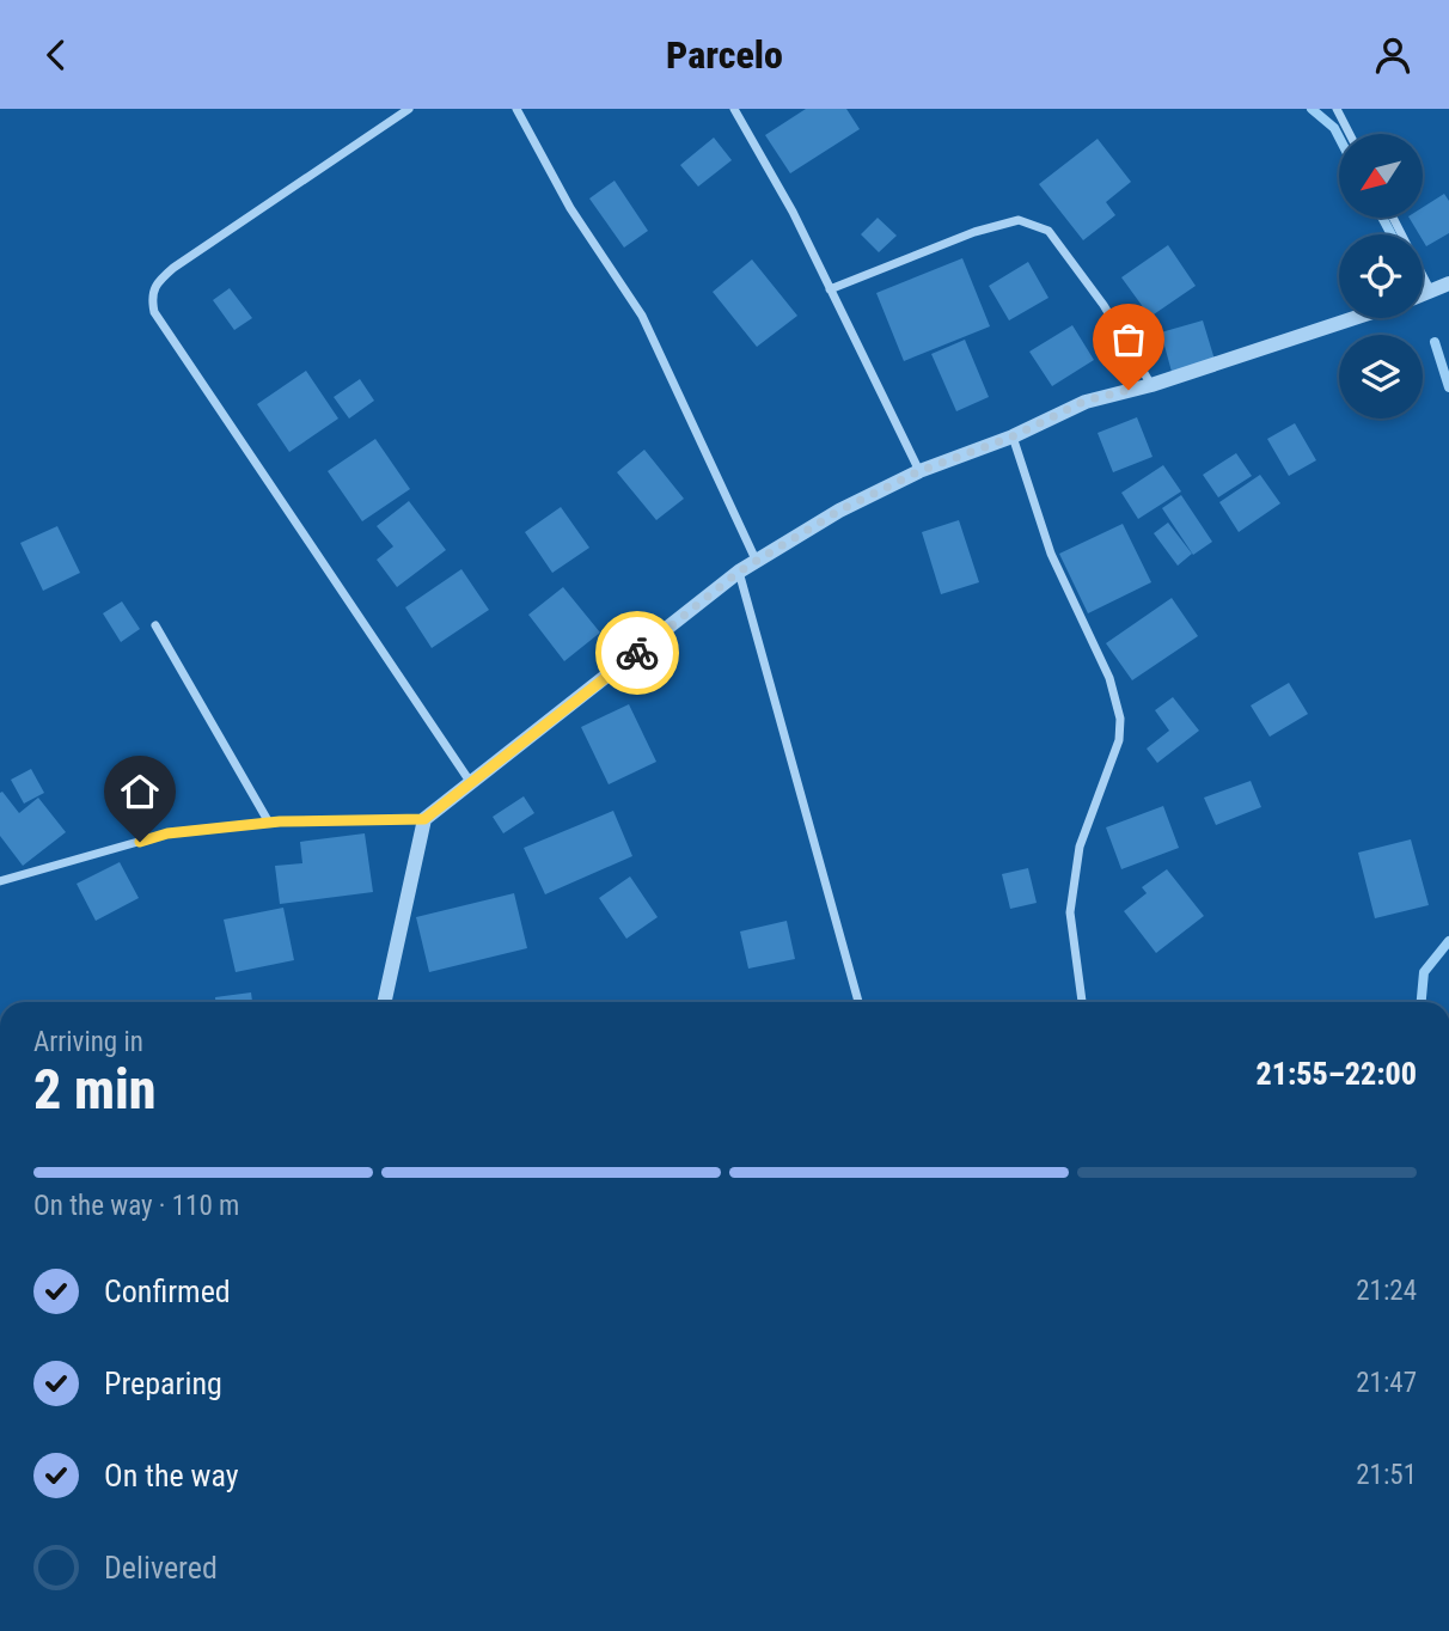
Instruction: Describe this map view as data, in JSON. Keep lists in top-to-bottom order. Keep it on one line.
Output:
{"north":"bottom left","page":{"header":"Parcelo","heading":["2 min","Arriving in","21:55–22:00"],"bar":"On the way · 110 m","list":[["Confirmed","21:24"],["Preparing","21:47"],["On the way","21:51"],"Delivered"]}}
